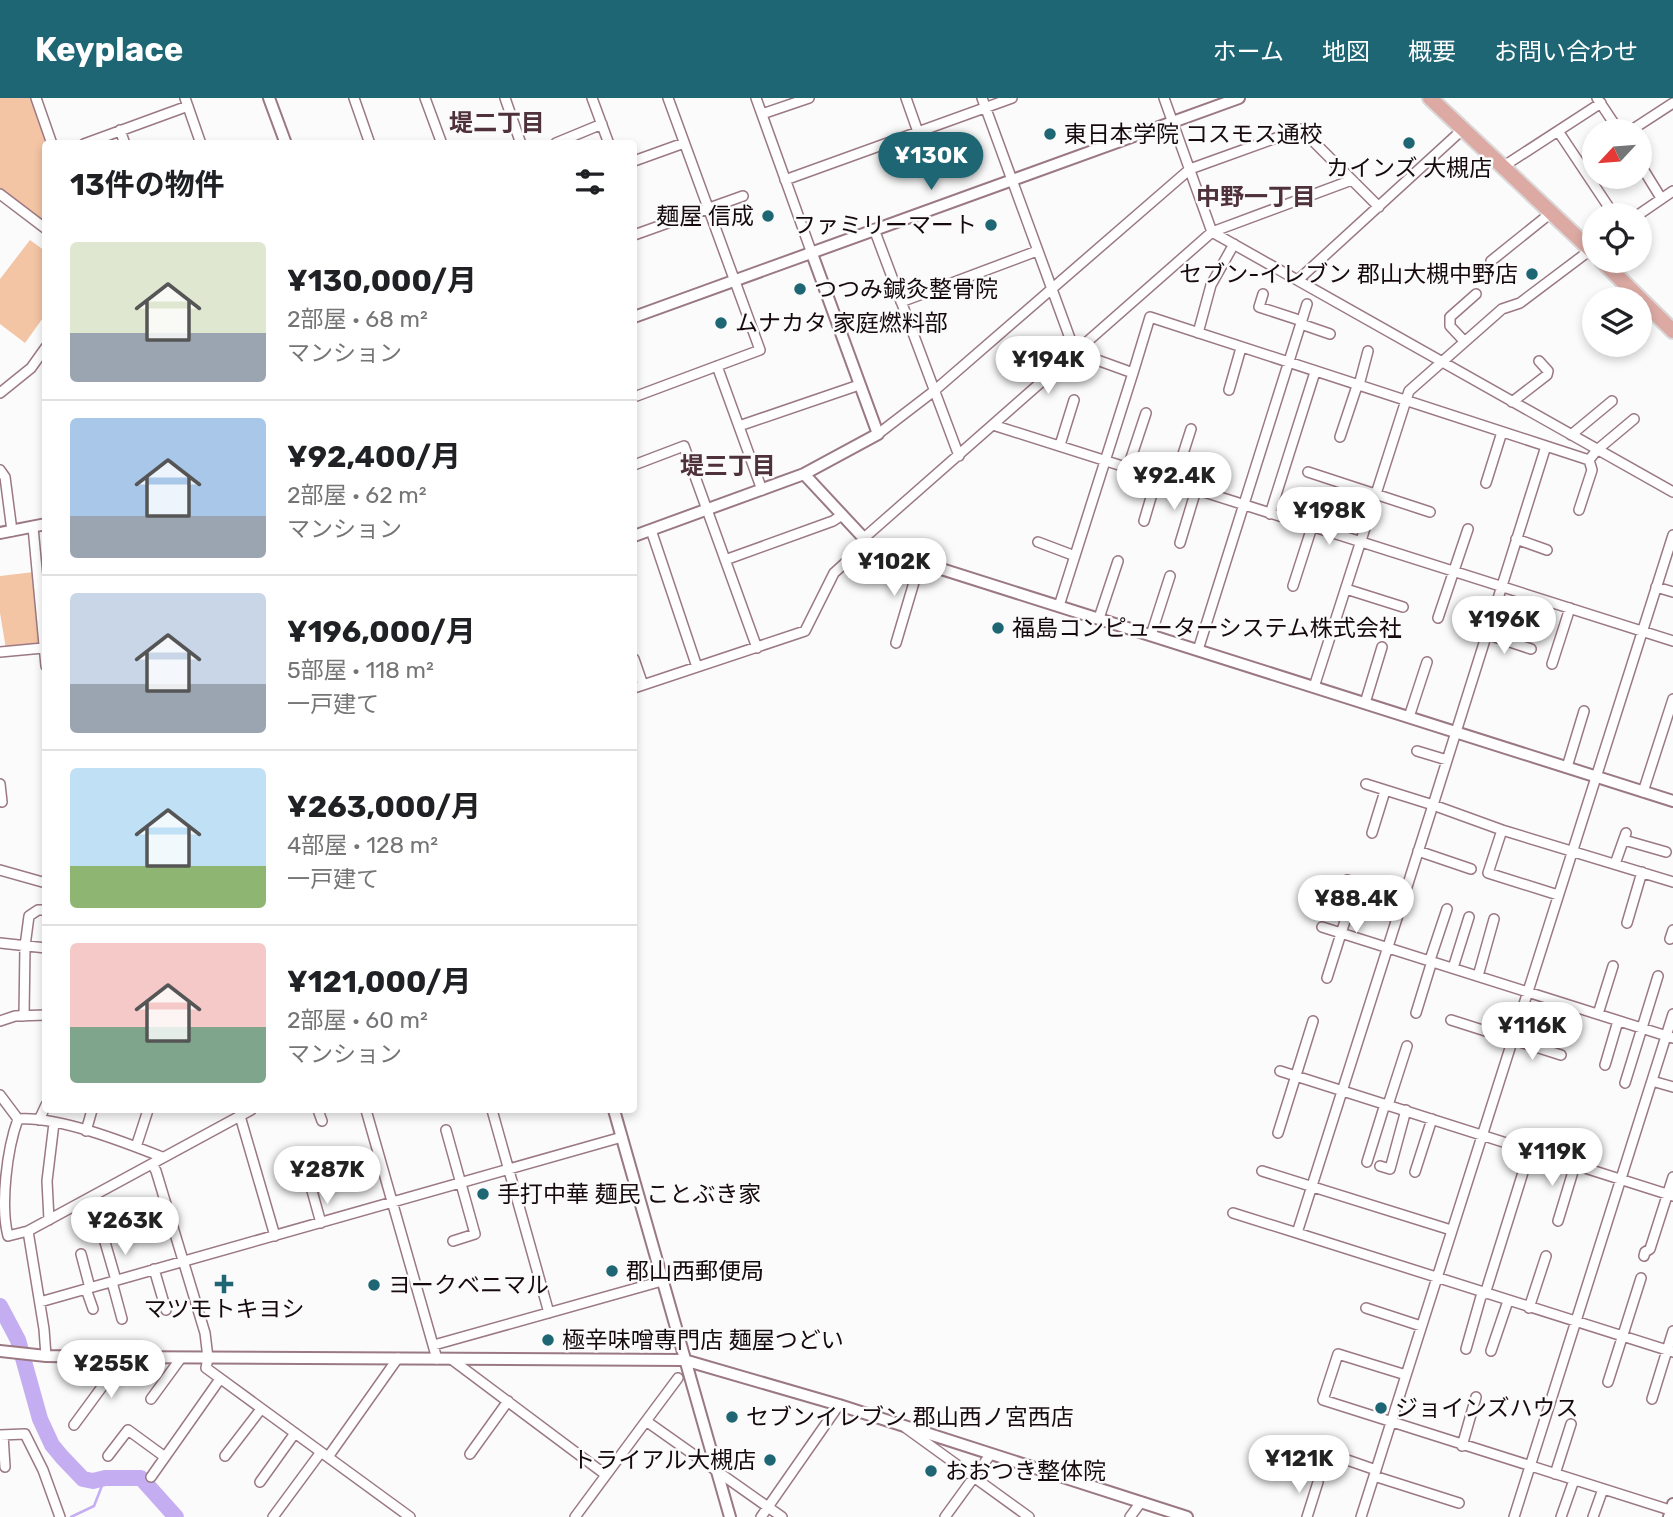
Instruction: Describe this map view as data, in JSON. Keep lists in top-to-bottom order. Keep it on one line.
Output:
{"districts":["堤二丁目","中野一丁目","堤三丁目"],"places":{"other":["東日本学院 コスモス通校","カインズ 大槻店","麺屋 信成","ファミリーマート","セブン-イレブン 郡山大槻中野店","つつみ鍼灸整骨院","ムナカタ 家庭燃料部","福島コンピューターシステム株式会社","手打中華 麺民 ことぶき家","郡山西郵便局","ヨークベニマル","極辛味噌専門店 麺屋つどい","ジョインズハウス","セブンイレブン 郡山西ノ宮西店","トライアル大槻店","おおつき整体院"],"health":["マツモトキヨシ"]},"north":"bottom left","page":{"header":"Keyplace","nav":["ホーム","地図","概要","お問い合わせ"],"price":["¥130K","¥194K","¥92.4K","¥198K","¥102K","¥196K","¥88.4K","¥116K","¥119K","¥287K","¥263K","¥255K","¥121K"],"heading":"13件の物件","list":[{"name":"¥130,000/月","note":"2部屋 · 68 m² · マンション"},{"name":"¥92,400/月","note":"2部屋 · 62 m² · マンション"},{"name":"¥196,000/月","note":"5部屋 · 118 m² · 一戸建て"},{"name":"¥263,000/月","note":"4部屋 · 128 m² · 一戸建て"},{"name":"¥121,000/月","note":"2部屋 · 60 m² · マンション"}]}}
